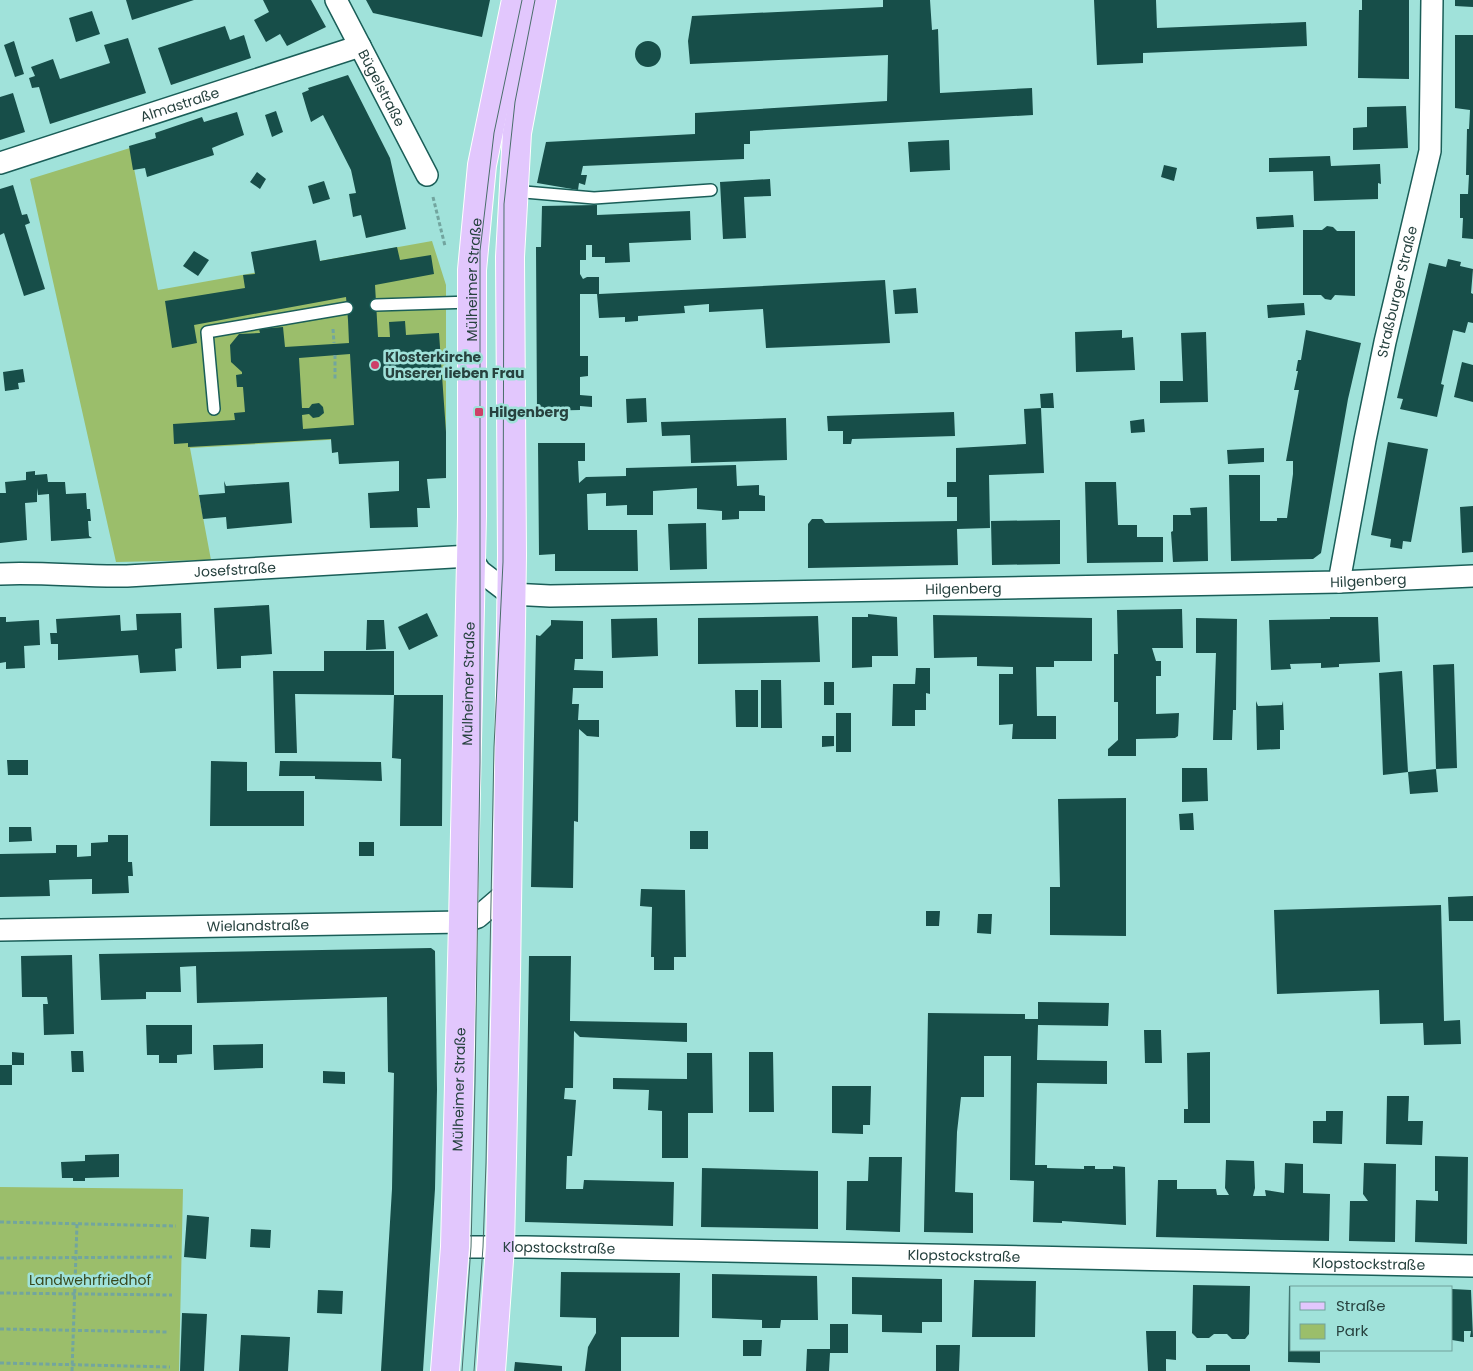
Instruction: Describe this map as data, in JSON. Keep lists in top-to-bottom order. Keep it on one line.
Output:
{"streets":{"main road":["Mülheimer Straße"],"street":["Bügelstraße","Almastraße","Straßburger Straße","Josefstraße","Hilgenberg","Wielandstraße","Klopstockstraße"]},"crossings":[["Bügelstraße","Almastraße"],["Mülheimer Straße","Josefstraße"],["Mülheimer Straße","Wielandstraße"],["Mülheimer Straße","Klopstockstraße"],["Straßburger Straße","Hilgenberg"]],"parks":["Landwehrfriedhof"],"places":{"other":["Klosterkirche Unserer lieben Frau"],"transit":["Hilgenberg"]},"legend":["Straße","Park"]}
